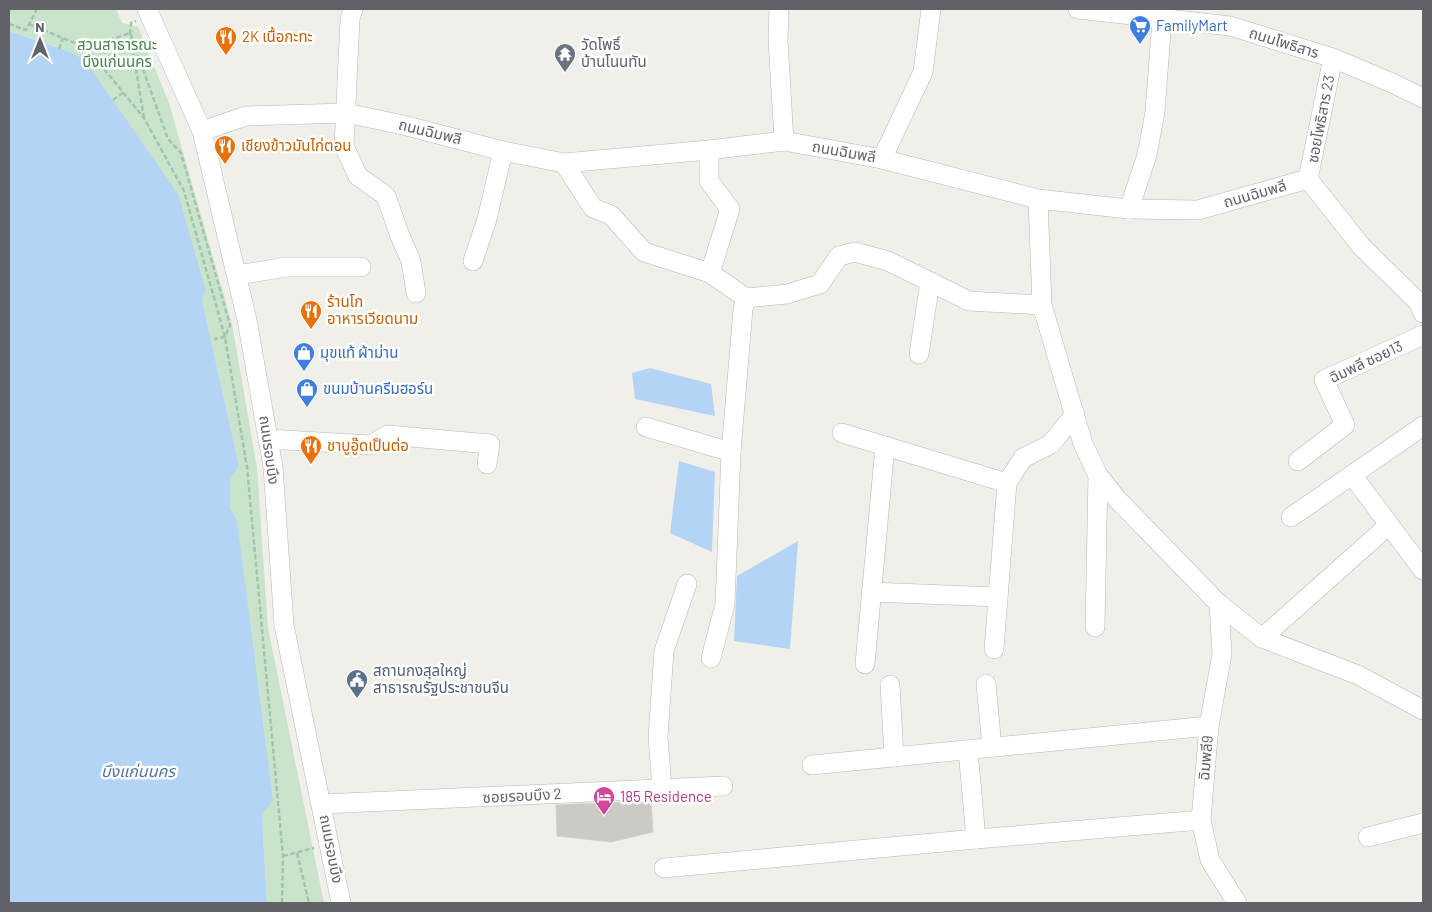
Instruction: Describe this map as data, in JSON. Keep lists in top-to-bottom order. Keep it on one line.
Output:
{"streets":{"street":["ถนนโพธิสาร","ซอยโพธิสาร 23","ถนนฉิมพลี","ฉิมพลี ซอย13","ถนนรอบบึง","ฉิมพลี9","ซอยรอบบึง 2"]},"crossings":[["ถนนโพธิสาร","ซอยโพธิสาร 23"],["ซอยโพธิสาร 23","ถนนฉิมพลี"],["ถนนฉิมพลี","ถนนรอบบึง"],["ถนนรอบบึง","ซอยรอบบึง 2"]],"water":["บึงแก่นนคร"],"parks":["สวนสาธารณะ บึงแก่นนคร"],"places":{"supermarket":["FamilyMart"],"restaurant":["2K เนื้อกะทะ","เชียงข้าวมันไก่ตอน","ร้านโก อาหารเวียดนาม","ชาบูอู๊ดเป็นต่อ"],"temple":["วัดโพธิ์ บ้านโนนทัน"],"shop":["มุขแท้ ผ้าม่าน","ขนมบ้านครีมฮอร์น"],"public building":["สถานกงสุลใหญ่ สาธารณรัฐประชาชนจีน"],"hotel":["185 Residence"]},"north":"top"}
